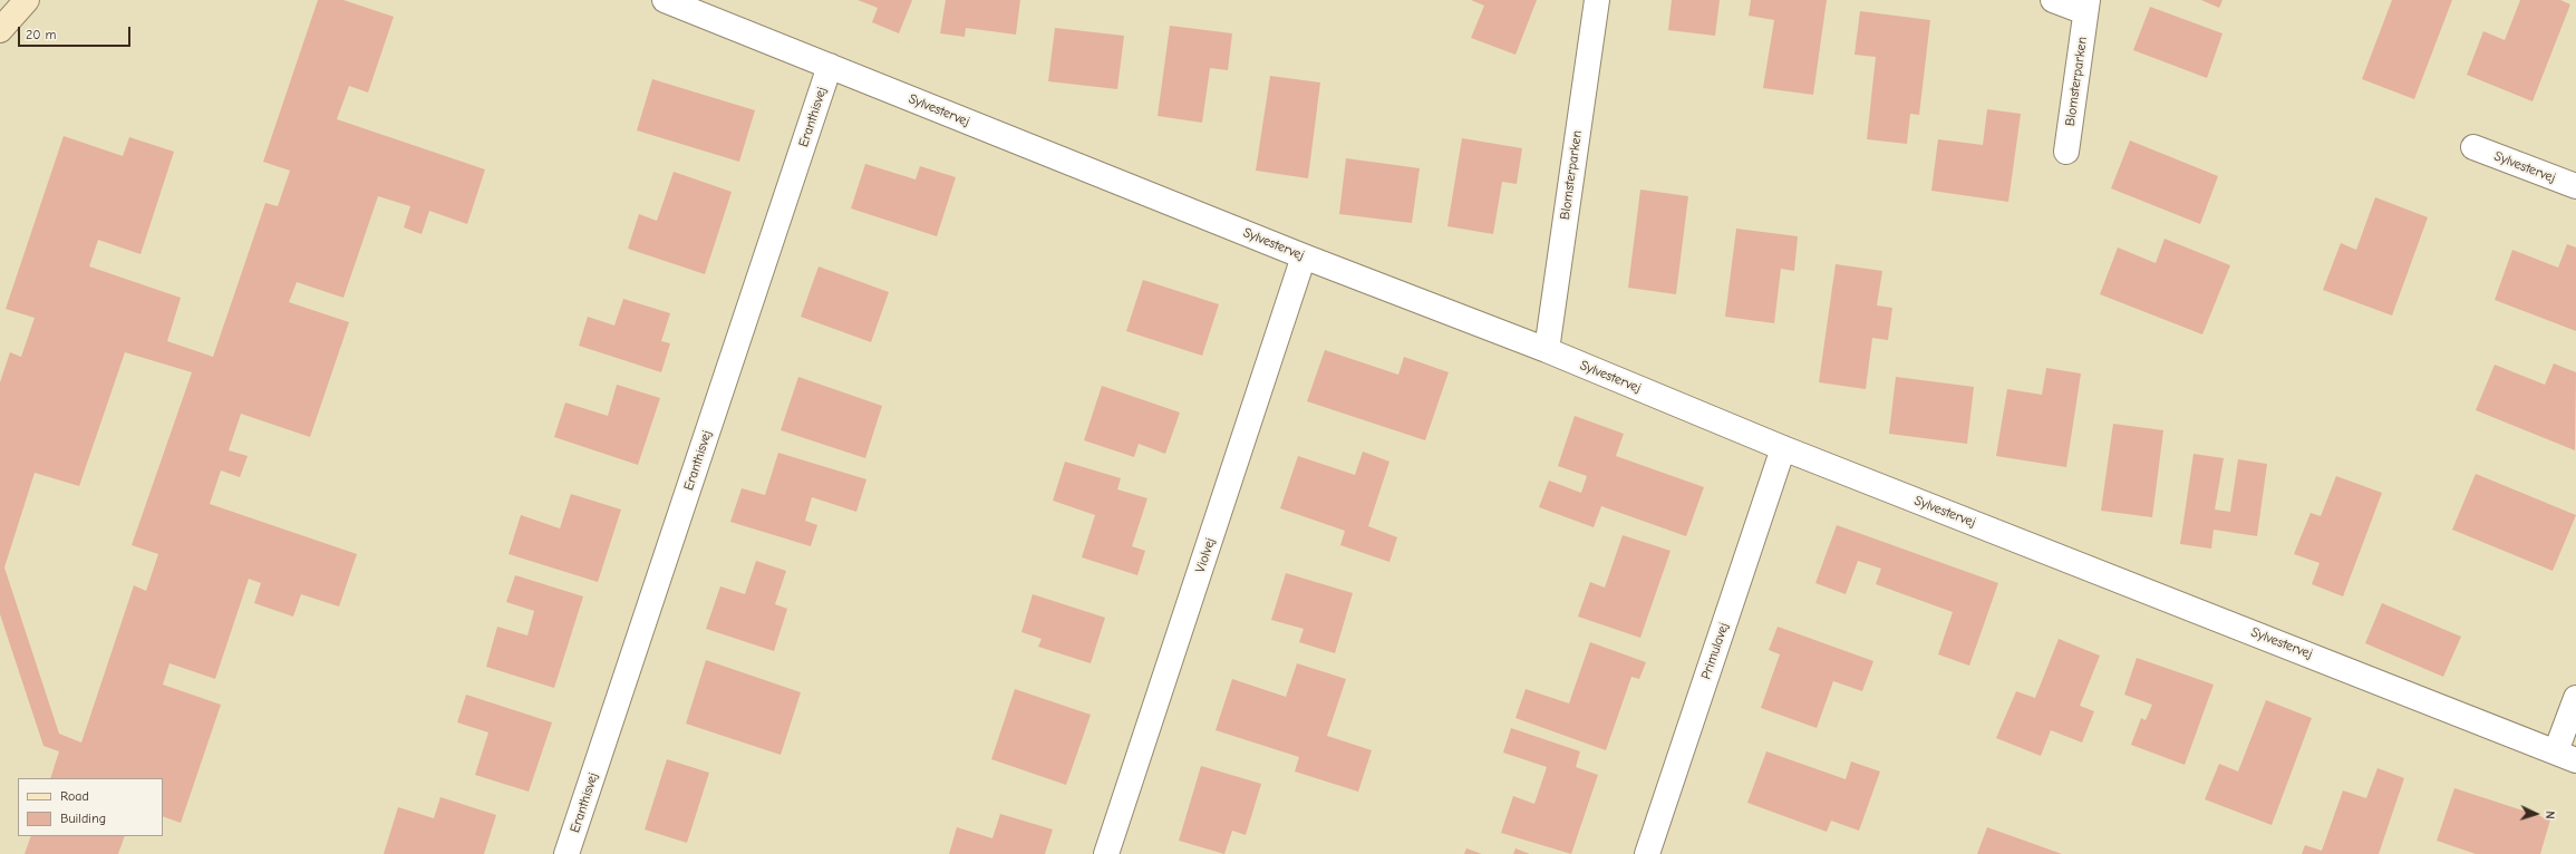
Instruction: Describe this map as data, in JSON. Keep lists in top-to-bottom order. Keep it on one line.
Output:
{"streets":{"street":["Blomsterparken","Sylvestervej","Eranthisvej","Violvej","Primulavej"]},"crossings":[["Blomsterparken","Sylvestervej"],["Sylvestervej","Eranthisvej"],["Sylvestervej","Violvej"],["Sylvestervej","Primulavej"]],"legend":["Road","Building"],"scale_bar":"20 m","north":"right"}
